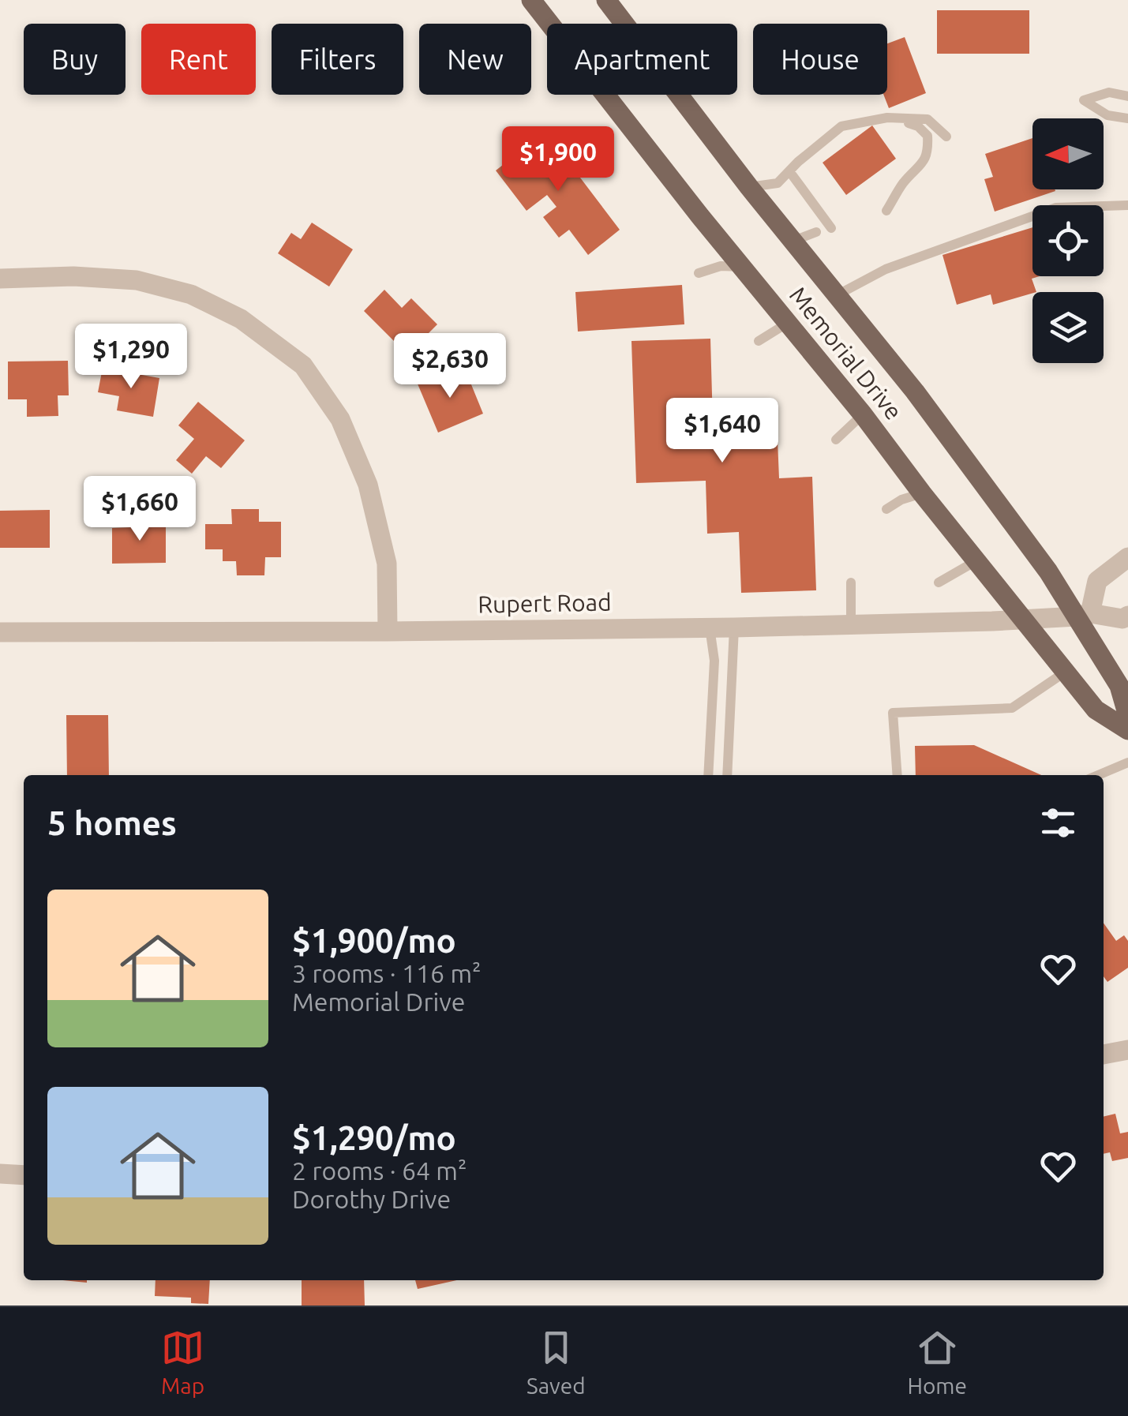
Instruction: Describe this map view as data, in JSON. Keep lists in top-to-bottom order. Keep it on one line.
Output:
{"streets":{"main road":["Memorial Drive"],"street":["Rupert Road"]},"crossings":[["Memorial Drive","Rupert Road"]],"north":"left","page":{"chip":["Buy","Rent","Filters","New","Apartment","House"],"price":["$1,900","$1,290","$2,630","$1,640","$1,660"],"heading":"5 homes","list":[{"name":"$1,900/mo","note":"3 rooms · 116 m² · Memorial Drive"},{"name":"$1,290/mo","note":"2 rooms · 64 m² · Dorothy Drive"}],"tabs":["Map","Saved","Home"]}}
